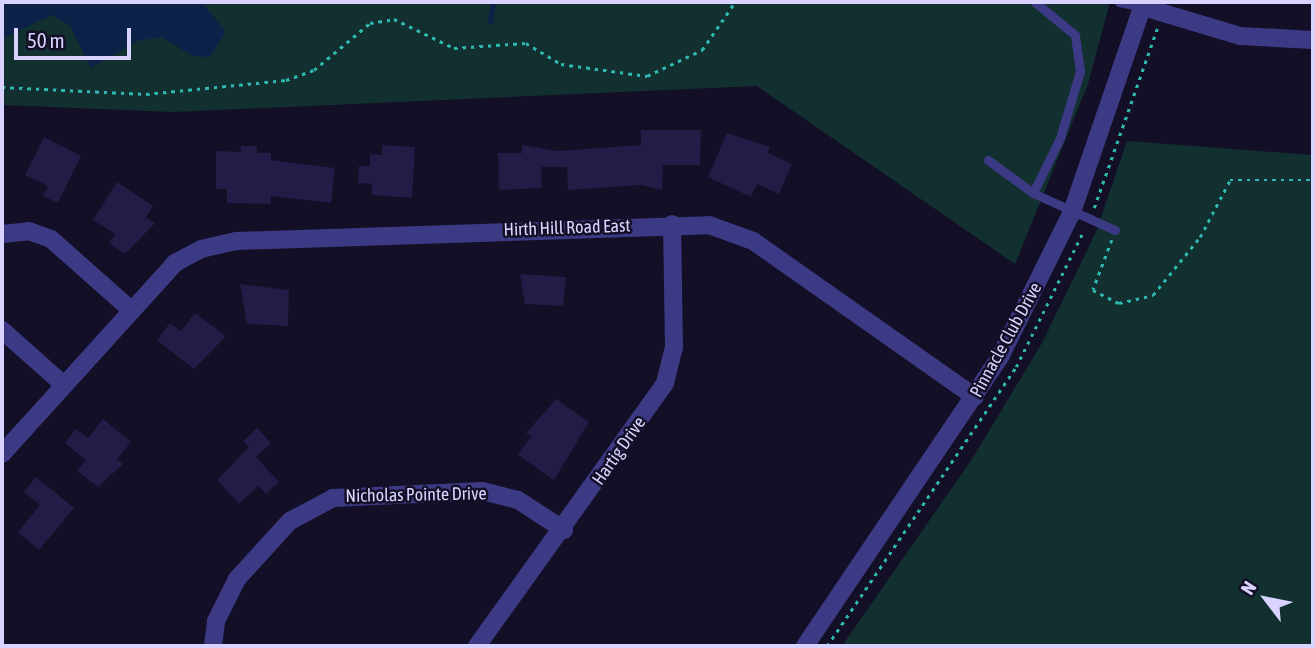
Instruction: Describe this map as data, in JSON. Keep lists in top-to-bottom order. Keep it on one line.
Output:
{"streets":{"street":["Hirth Hill Road East","Pinnacle Club Drive","Hartig Drive","Nicholas Pointe Drive"]},"crossings":[["Hirth Hill Road East","Pinnacle Club Drive"],["Hirth Hill Road East","Hartig Drive"],["Hartig Drive","Nicholas Pointe Drive"]],"scale_bar":"50 m","north":"top left"}
